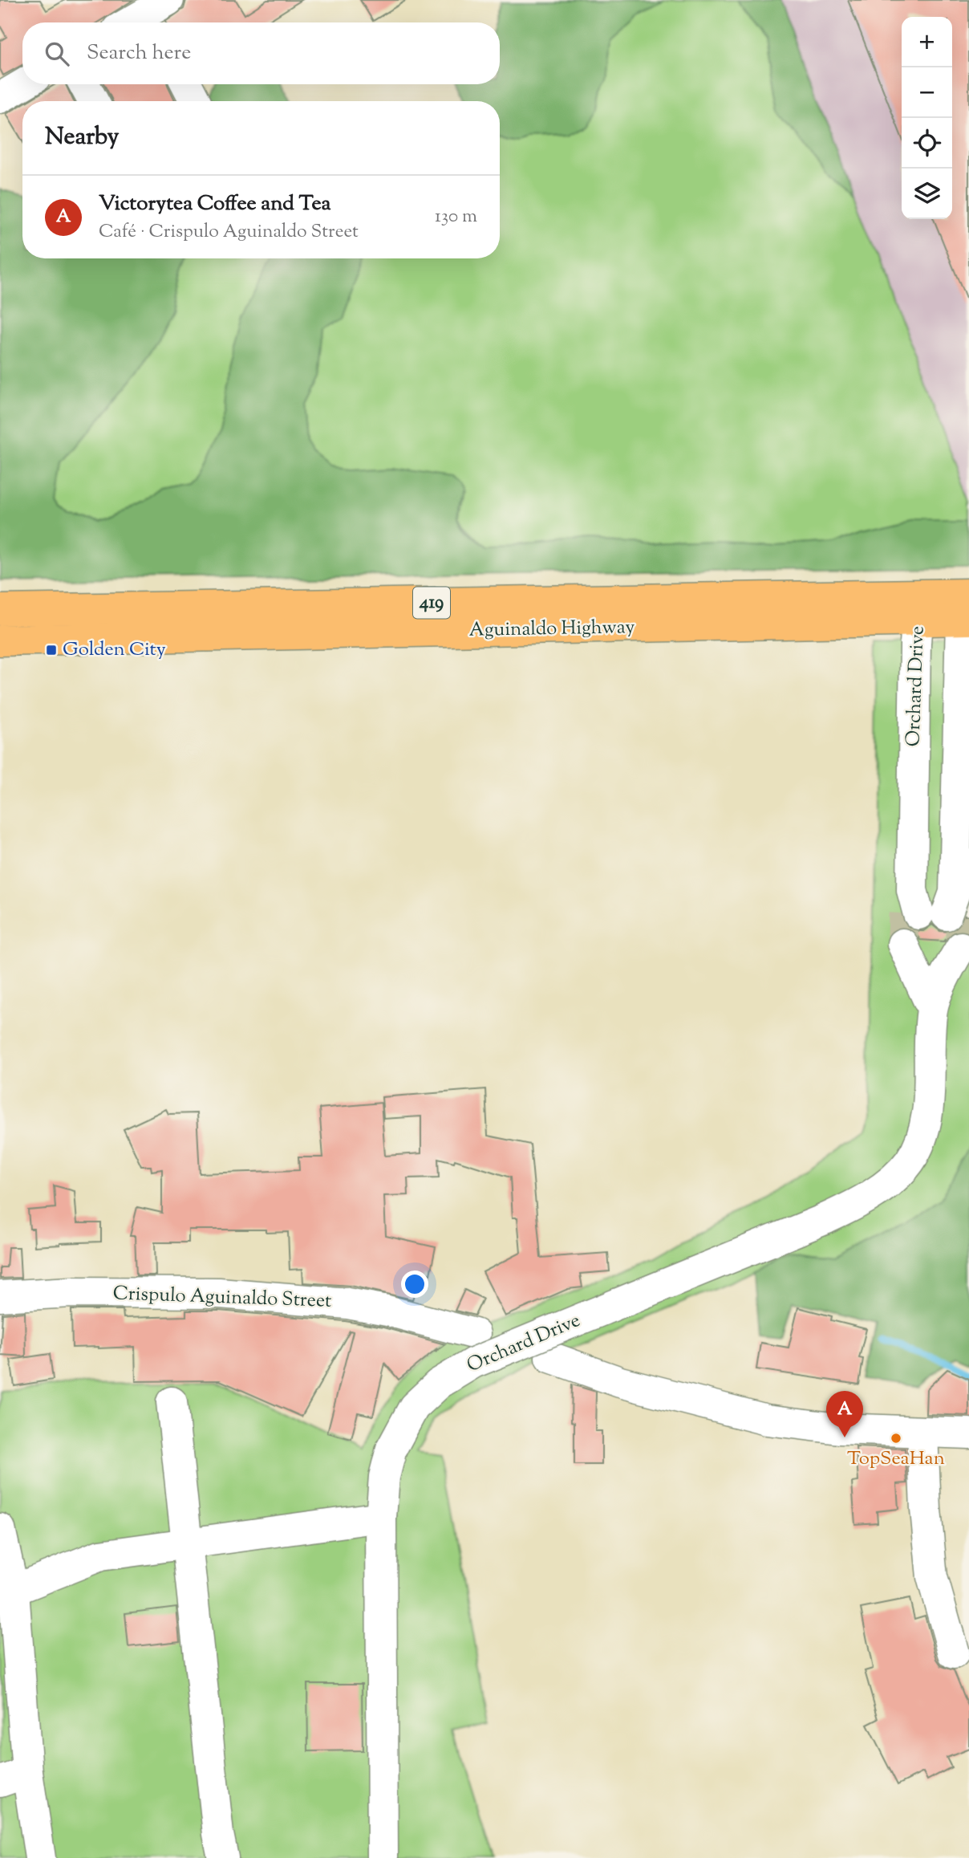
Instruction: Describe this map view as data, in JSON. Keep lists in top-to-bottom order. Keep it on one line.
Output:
{"streets":{"highway":["419","Aguinaldo Highway"],"street":["Orchard Drive","Crispulo Aguinaldo Street"]},"crossings":[["Aguinaldo Highway","Orchard Drive"]],"places":{"transit":["Golden City"],"other":["TopSeaHan"]},"page":{"map_buttons":["+","−"],"search":"Search here","heading":"Nearby","list":[{"mark":"A","name":"Victorytea Coffee and Tea","note":"Café · Crispulo Aguinaldo Street","value":"130 m"}],"pins":"A"}}
